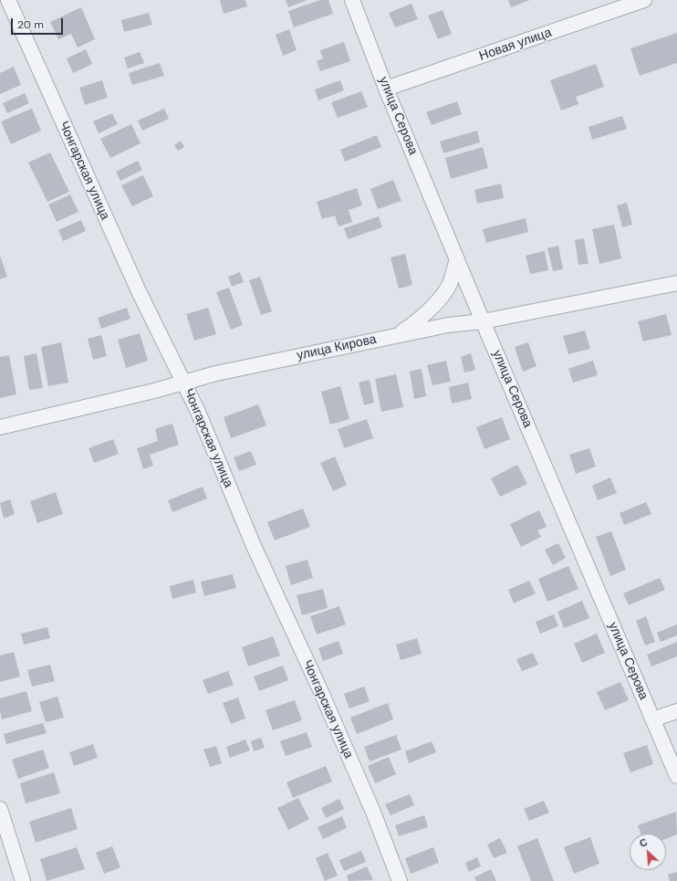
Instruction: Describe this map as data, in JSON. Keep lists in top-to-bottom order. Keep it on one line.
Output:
{"streets":{"street":["Новая улица","улица Серова","Чонгарская улица","улица Кирова"]},"crossings":[["Новая улица","улица Серова"],["улица Серова","улица Кирова"],["Чонгарская улица","улица Кирова"]],"scale_bar":"20 m","north":"top left"}
